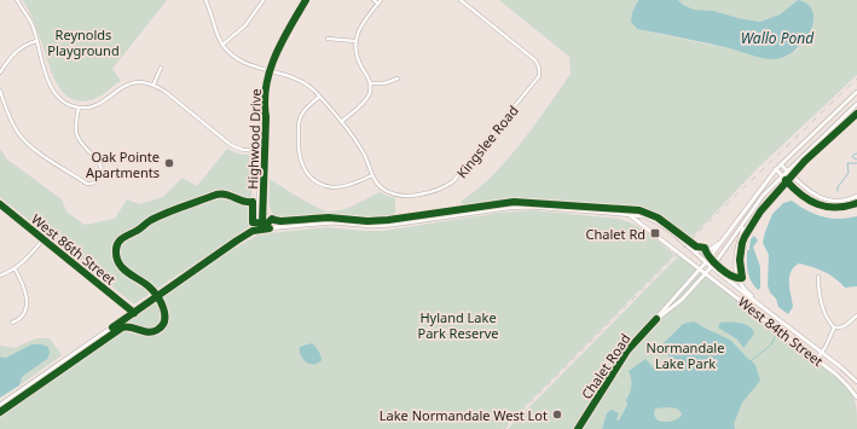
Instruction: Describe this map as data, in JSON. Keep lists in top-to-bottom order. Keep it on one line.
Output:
{"streets":{"street":["Highwood Drive","Kingslee Road","West 86th Street","West 84th Street","Chalet Road"]},"crossings":[["Highwood Drive","West 84th Street"],["West 86th Street","West 84th Street"],["West 84th Street","Chalet Road"]],"water":["Wallo Pond"],"parks":["Reynolds Playground","Hyland Lake Park Reserve","Normandale Lake Park"],"places":{"other":["Oak Pointe Apartments","Lake Normandale West Lot"],"transit":["Chalet Rd"]}}
